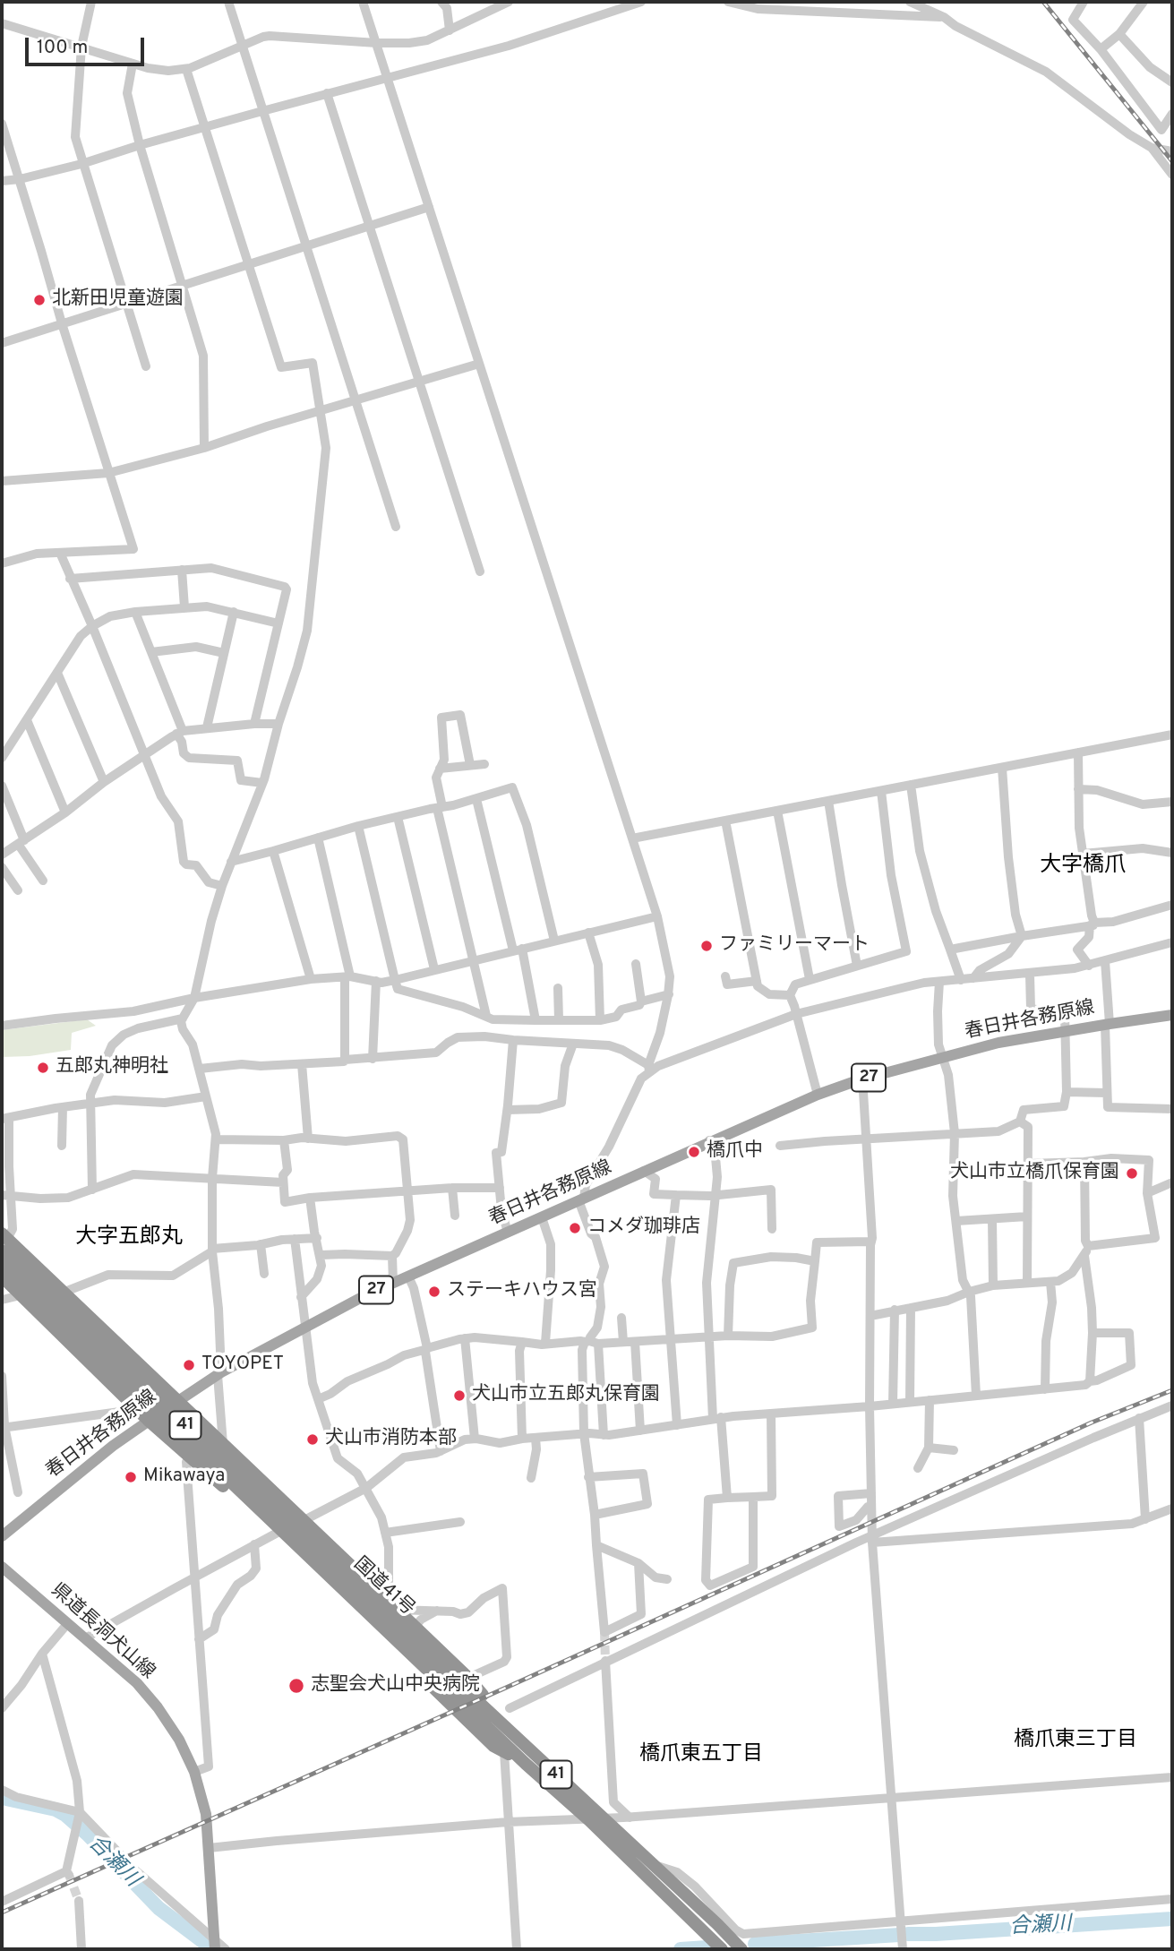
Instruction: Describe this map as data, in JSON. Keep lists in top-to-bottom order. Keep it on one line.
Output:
{"streets":{"highway":["41","国道41号"],"main road":["春日井各務原線","27","県道長洞犬山線"]},"crossings":[["春日井各務原線","41"],["41","国道41号"]],"districts":["大字橋爪","大字五郎丸","橋爪東三丁目","橋爪東五丁目"],"water":["合瀬川"],"places":["北新田児童遊園","ファミリーマート","五郎丸神明社","橋爪中","犬山市立橋爪保育園","コメダ珈琲店","ステーキハウス宮","TOYOPET","犬山市立五郎丸保育園","犬山市消防本部","Mikawaya","志聖会犬山中央病院"],"scale_bar":"100 m"}
